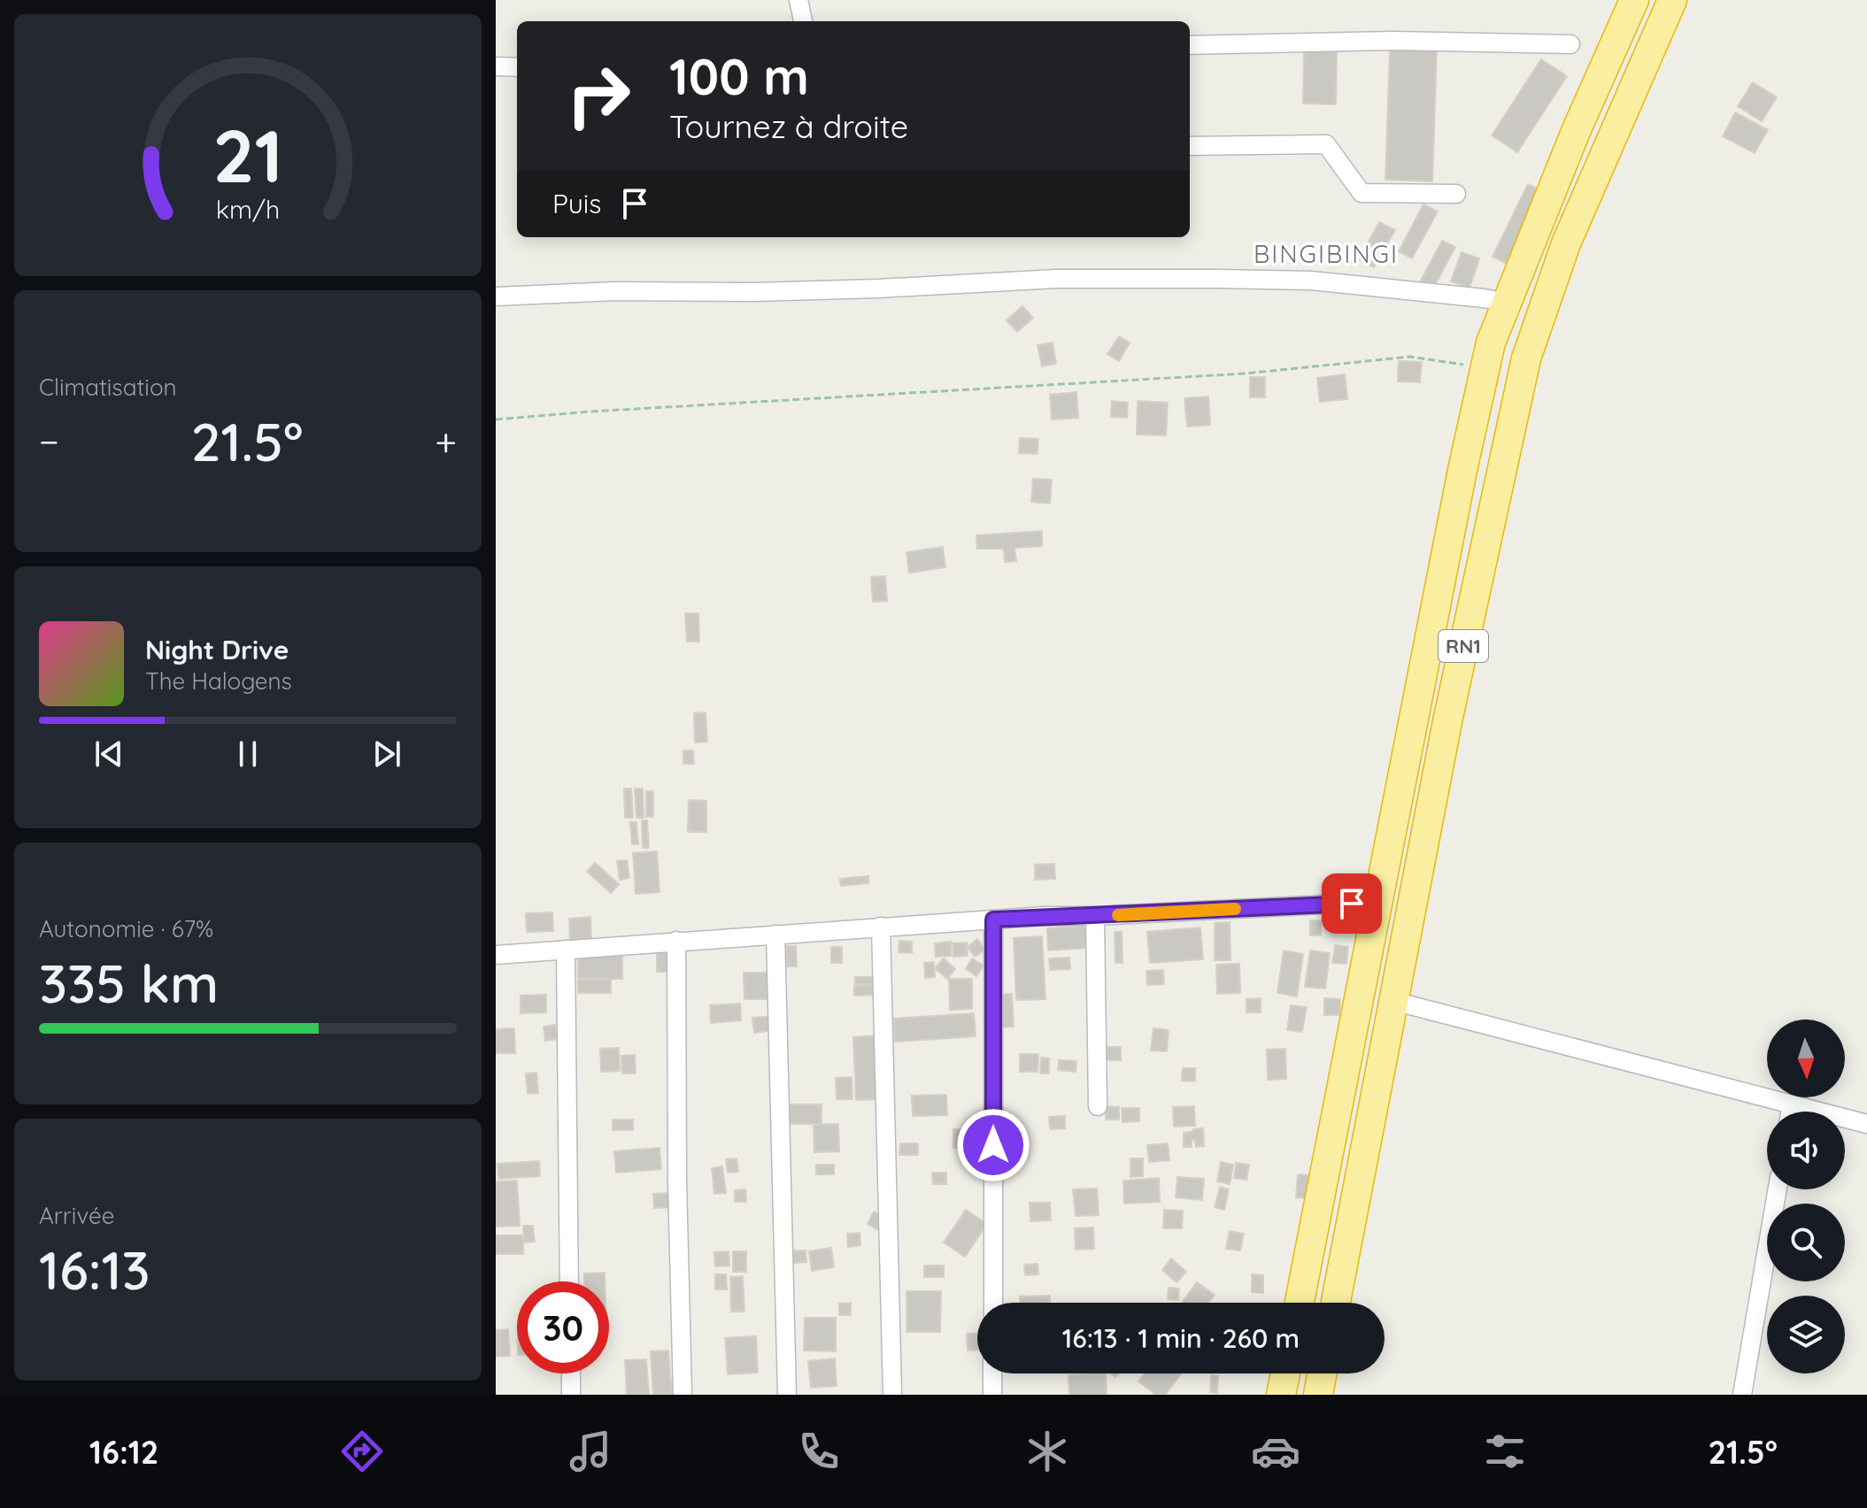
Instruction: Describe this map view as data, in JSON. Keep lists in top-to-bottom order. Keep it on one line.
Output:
{"streets":{"highway":["RN1"]},"districts":["BINGIBINGI"],"north":"bottom","page":{"turn":["100 m","Tournez à droite"],"then":"Puis","tile":["Climatisation",["Autonomie · 67%","335 km"],["Arrivée","16:13"]],"heat":["−","21.5°","+"],"song":["Night Drive","The Halogens"],"limit":"30","trip":"16:13 · 1 min · 260 m","tabs":["16:12","21.5°"],"gauge":["21","km/h"]}}
